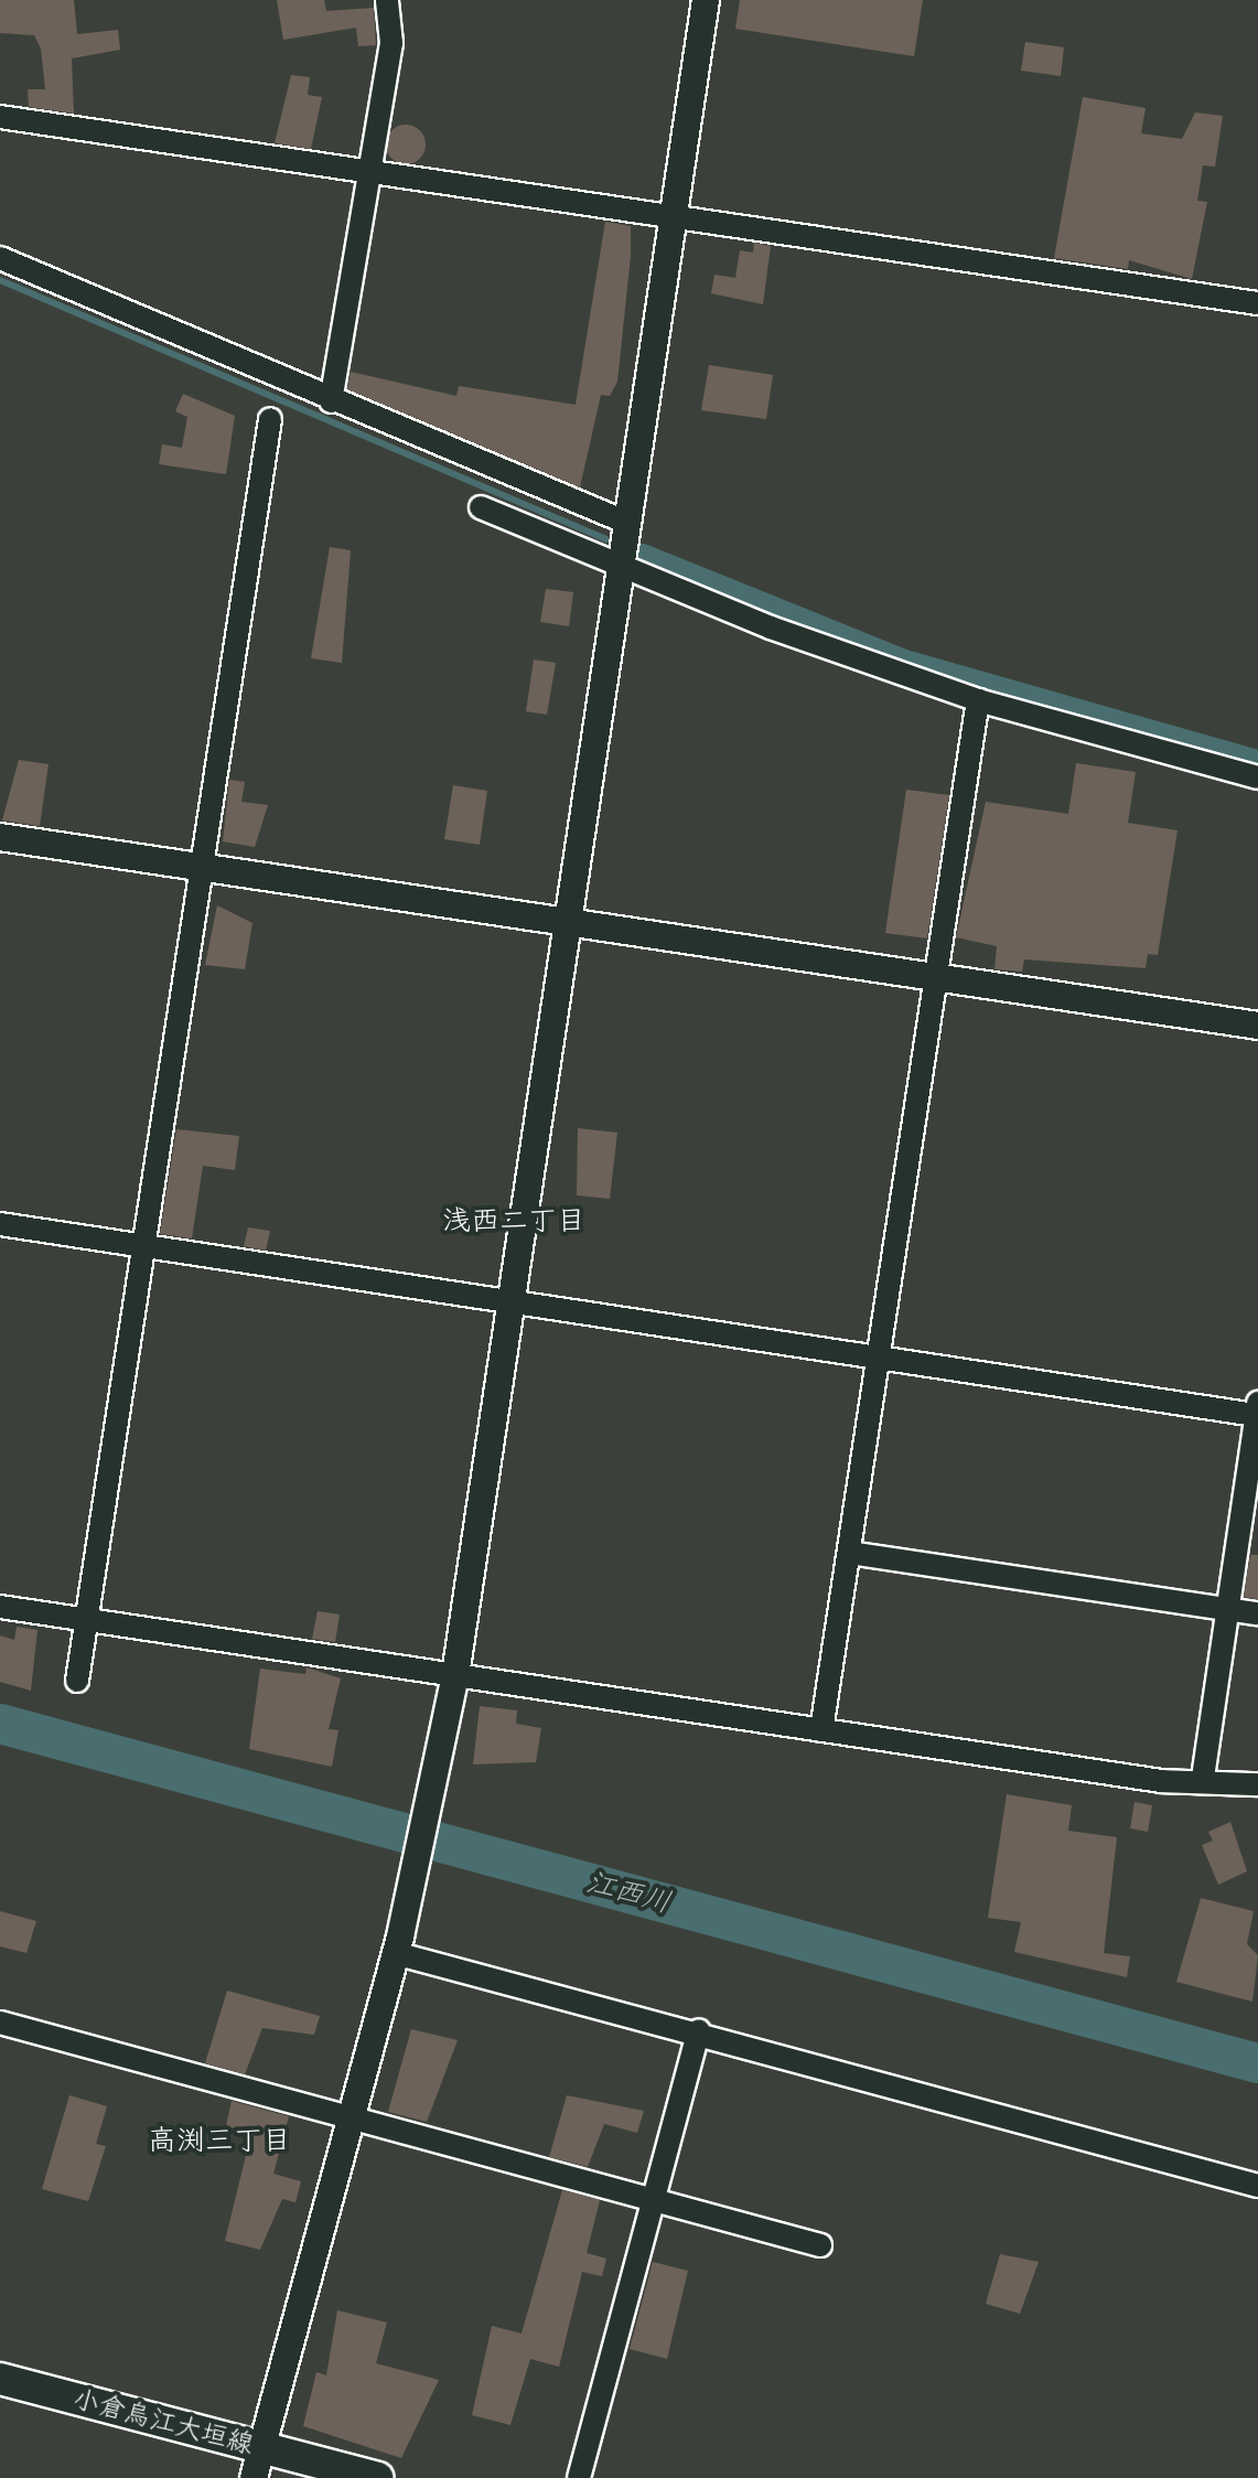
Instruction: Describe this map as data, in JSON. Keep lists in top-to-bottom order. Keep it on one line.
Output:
{"streets":{"main road":["小倉烏江大垣線"]},"districts":["浅西二丁目","高渕三丁目"],"water":["江西川"]}
